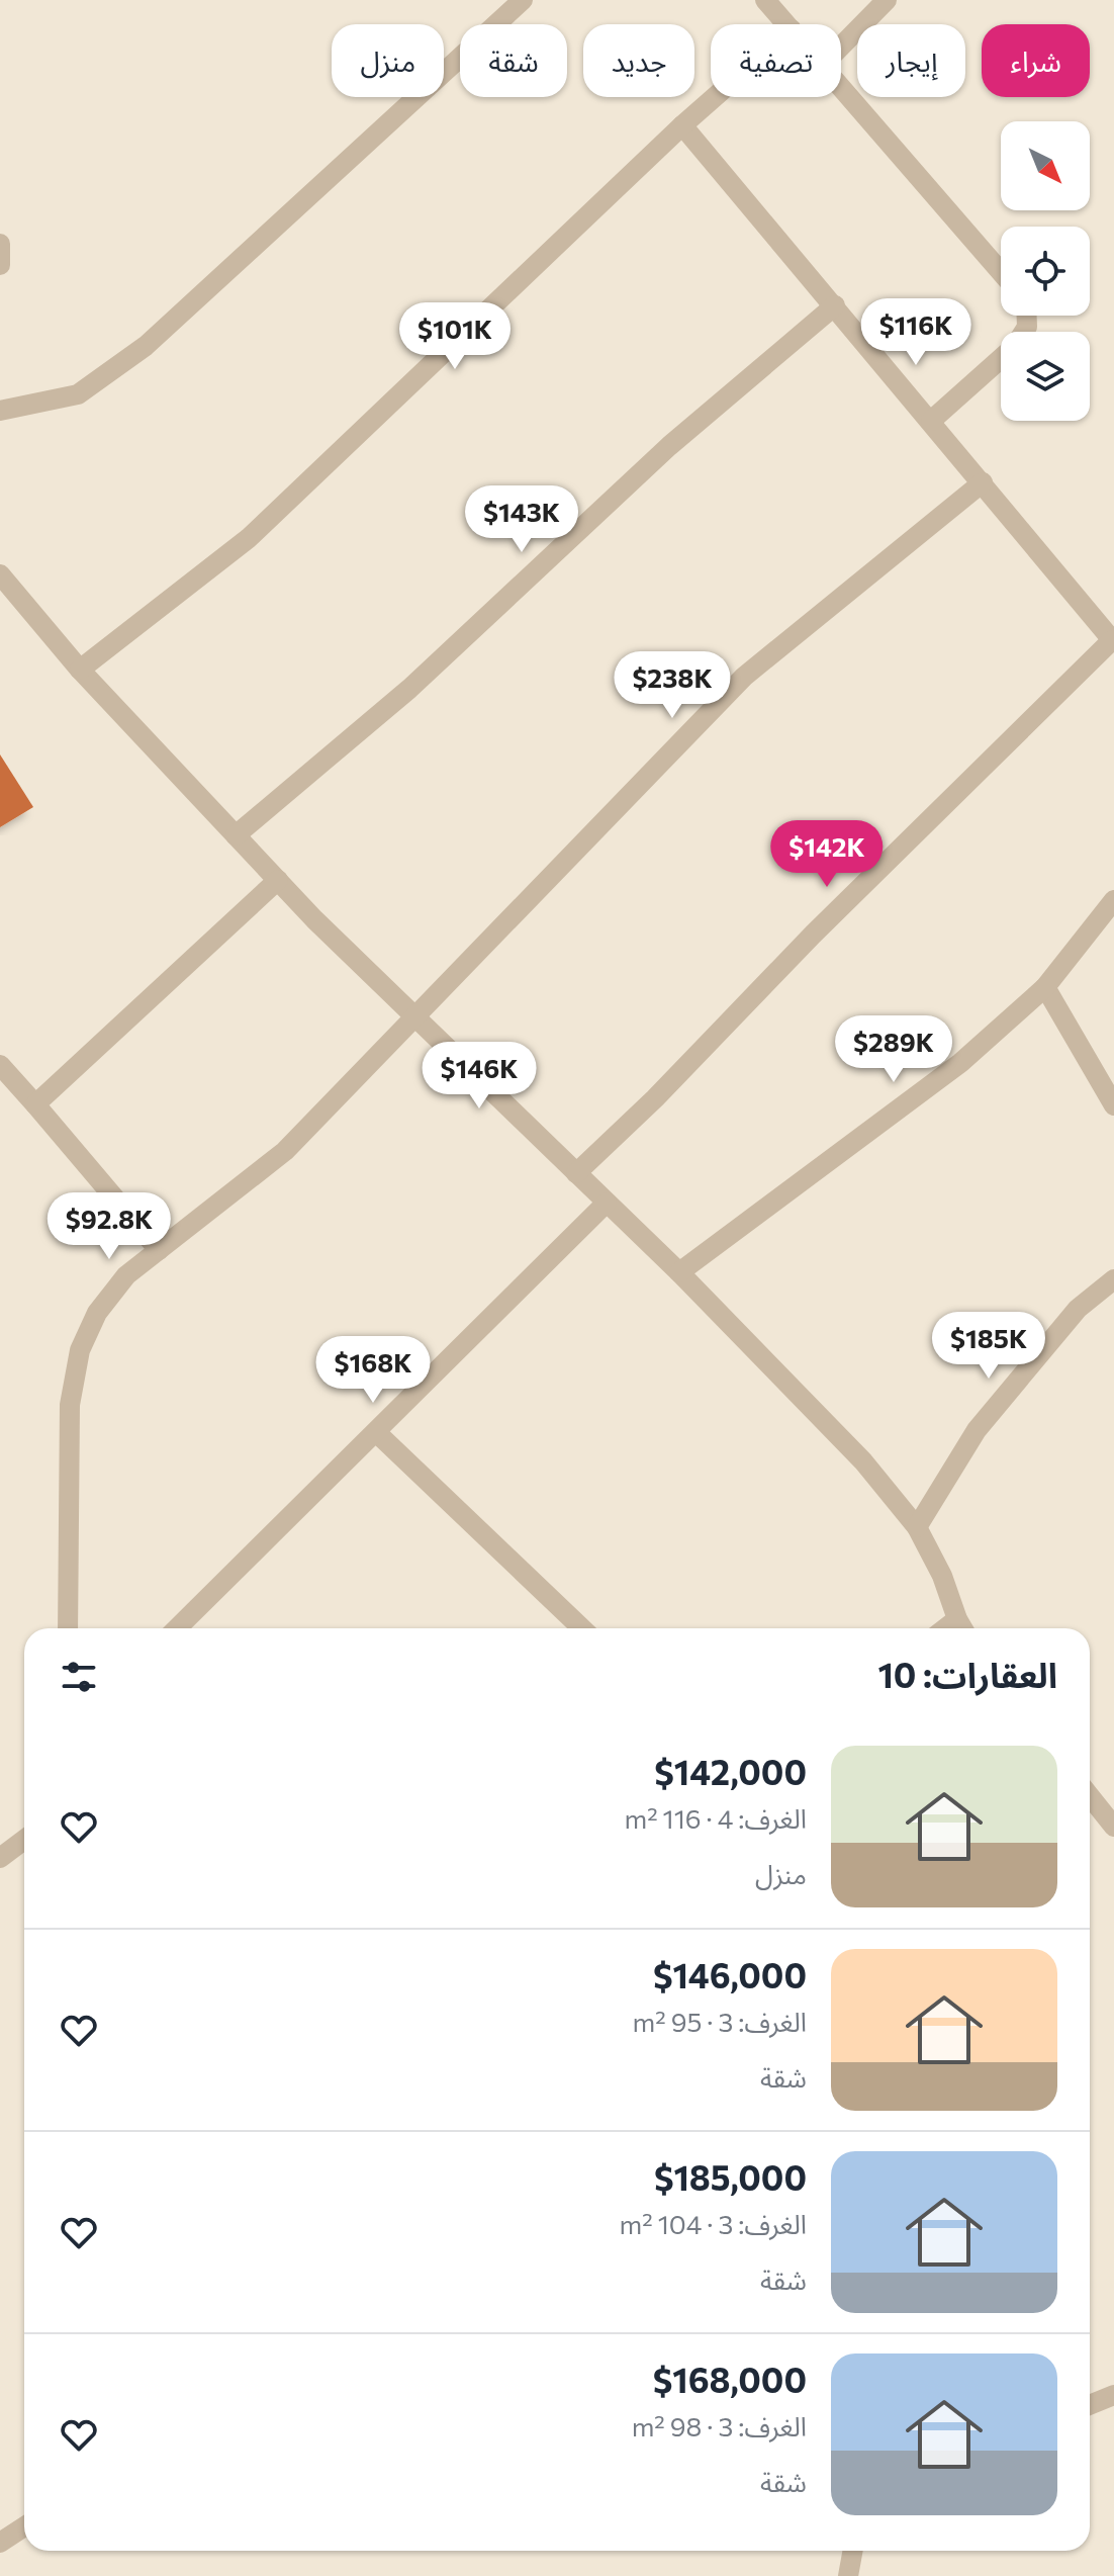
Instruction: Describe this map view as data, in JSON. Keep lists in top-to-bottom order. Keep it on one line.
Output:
{"north":"bottom right","page":{"chip":["شراء","إيجار","تصفية","جديد","شقة","منزل"],"price":["$116K","$101K","$143K","$238K","$142K","$289K","$146K","$92.8K","$185K","$168K"],"heading":"العقارات: 10","list":[{"name":"$142,000","note":"الغرف: 4 · 116 m² · منزل"},{"name":"$146,000","note":"الغرف: 3 · 95 m² · شقة"},{"name":"$185,000","note":"الغرف: 3 · 104 m² · شقة"},{"name":"$168,000","note":"الغرف: 3 · 98 m² · شقة"}]}}
